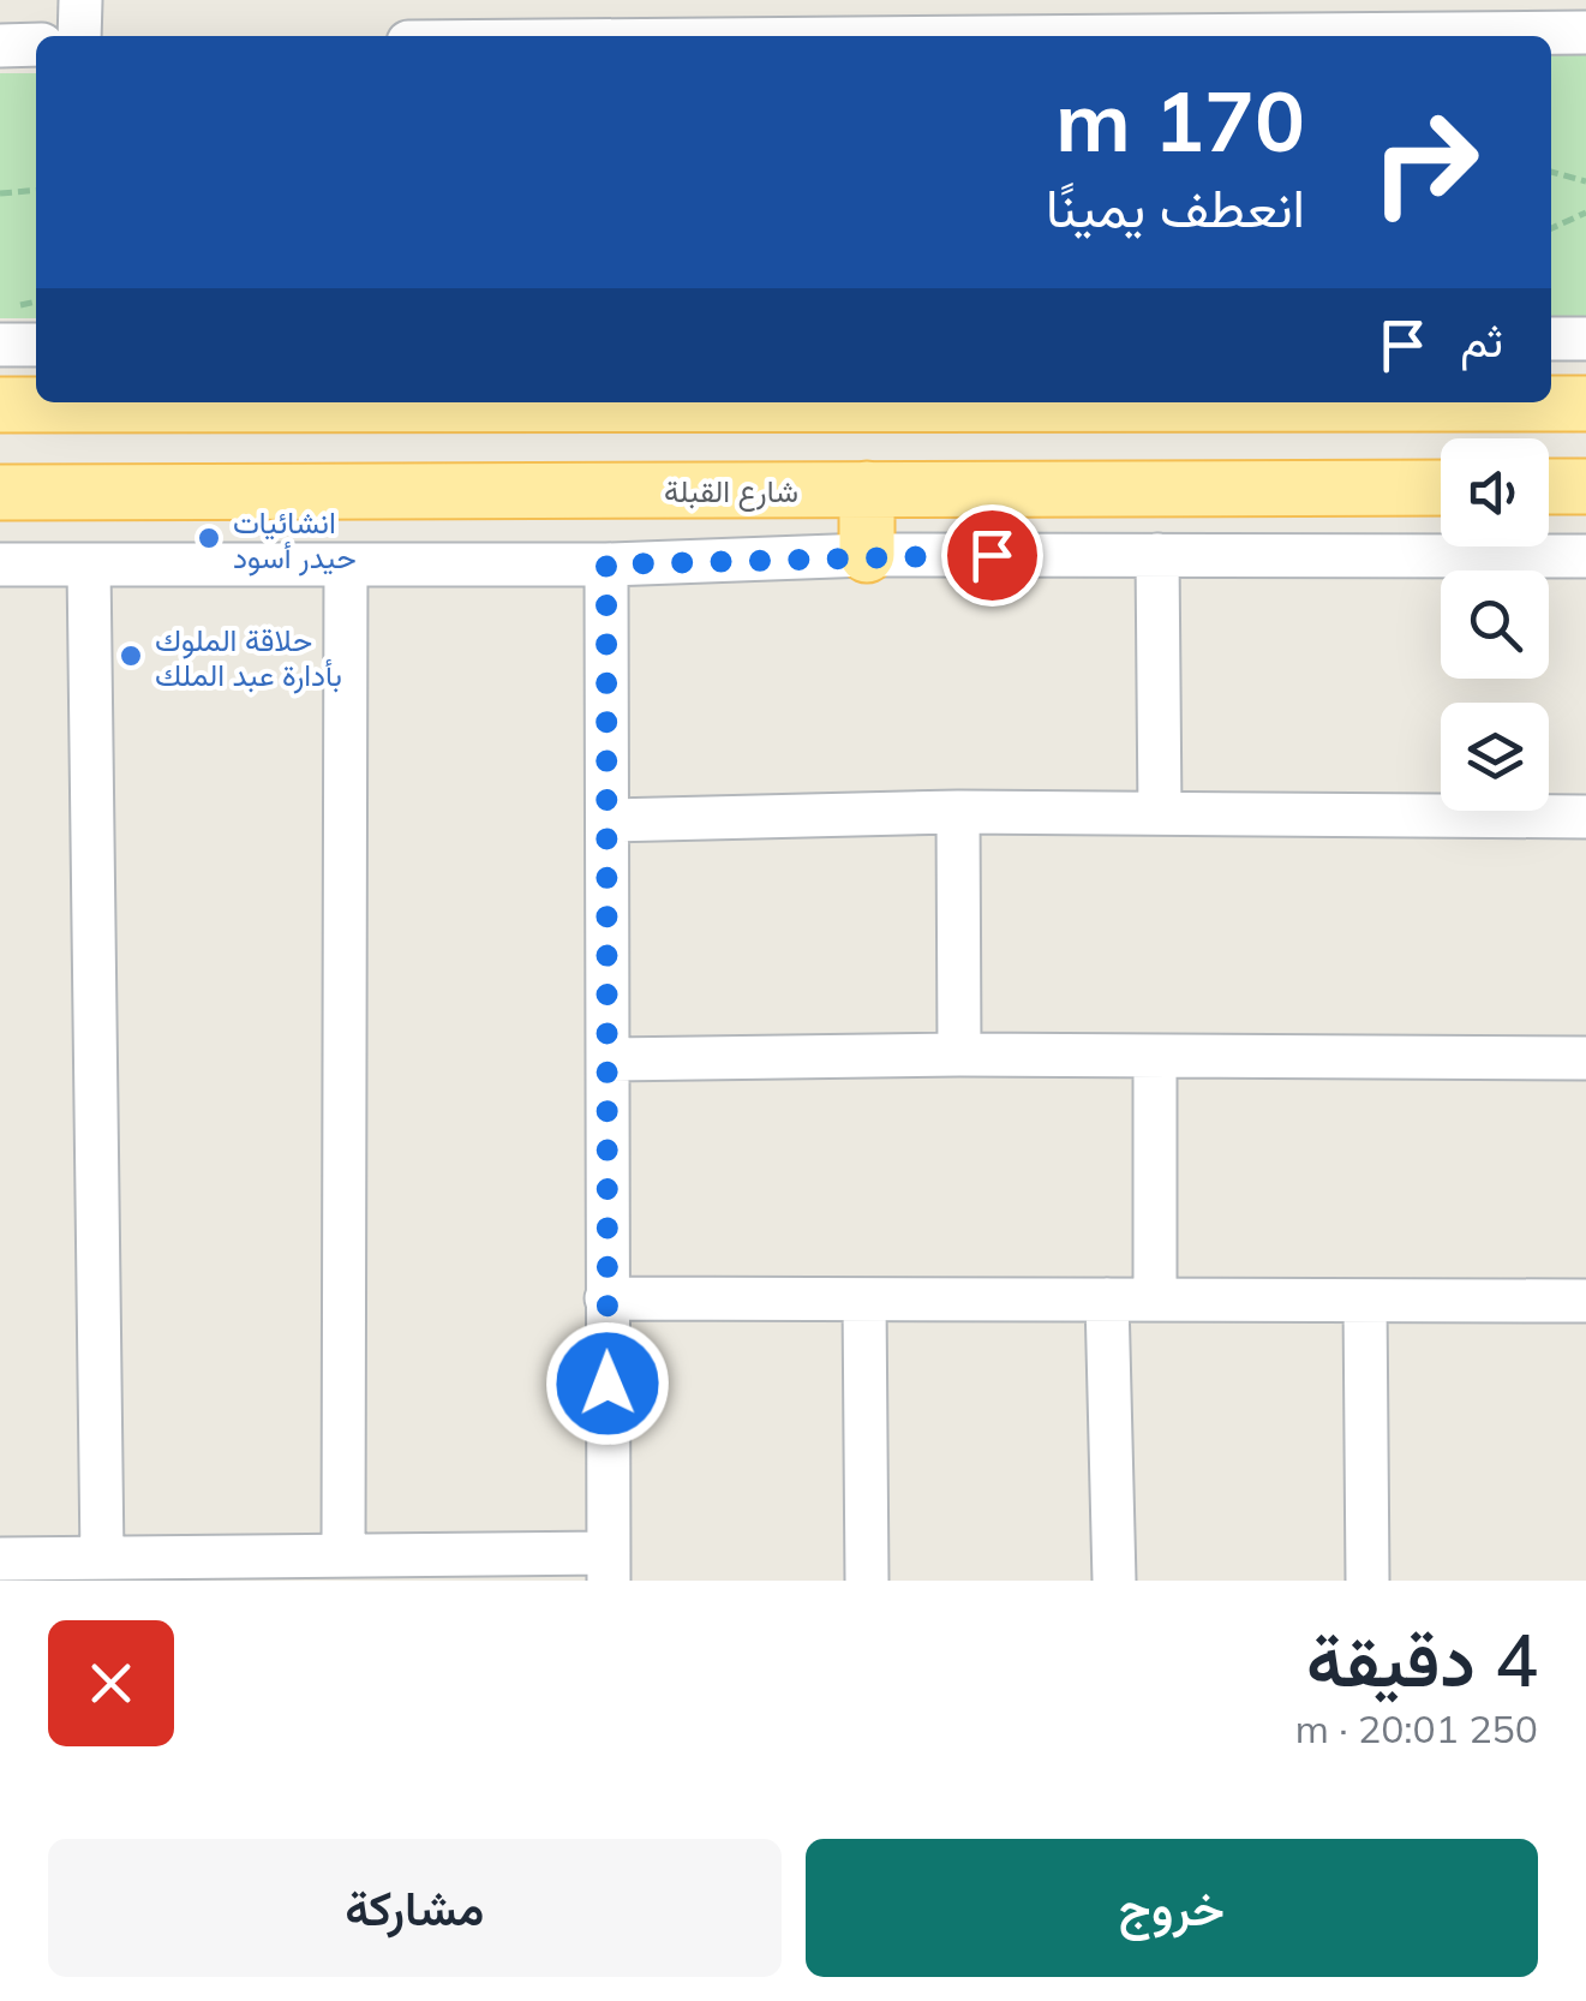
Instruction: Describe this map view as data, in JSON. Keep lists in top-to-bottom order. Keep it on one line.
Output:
{"streets":{"main road":["شارع القبلة"]},"places":["انشائيات حيدر أسود","حلاقة الملوك بأدارة عبد الملك"],"page":{"turn":["170 m","انعطف يمينًا"],"then":"ثم","heading":["4 دقيقة","250 m · 20:01"],"buttons":["خروج","مشاركة"]}}
